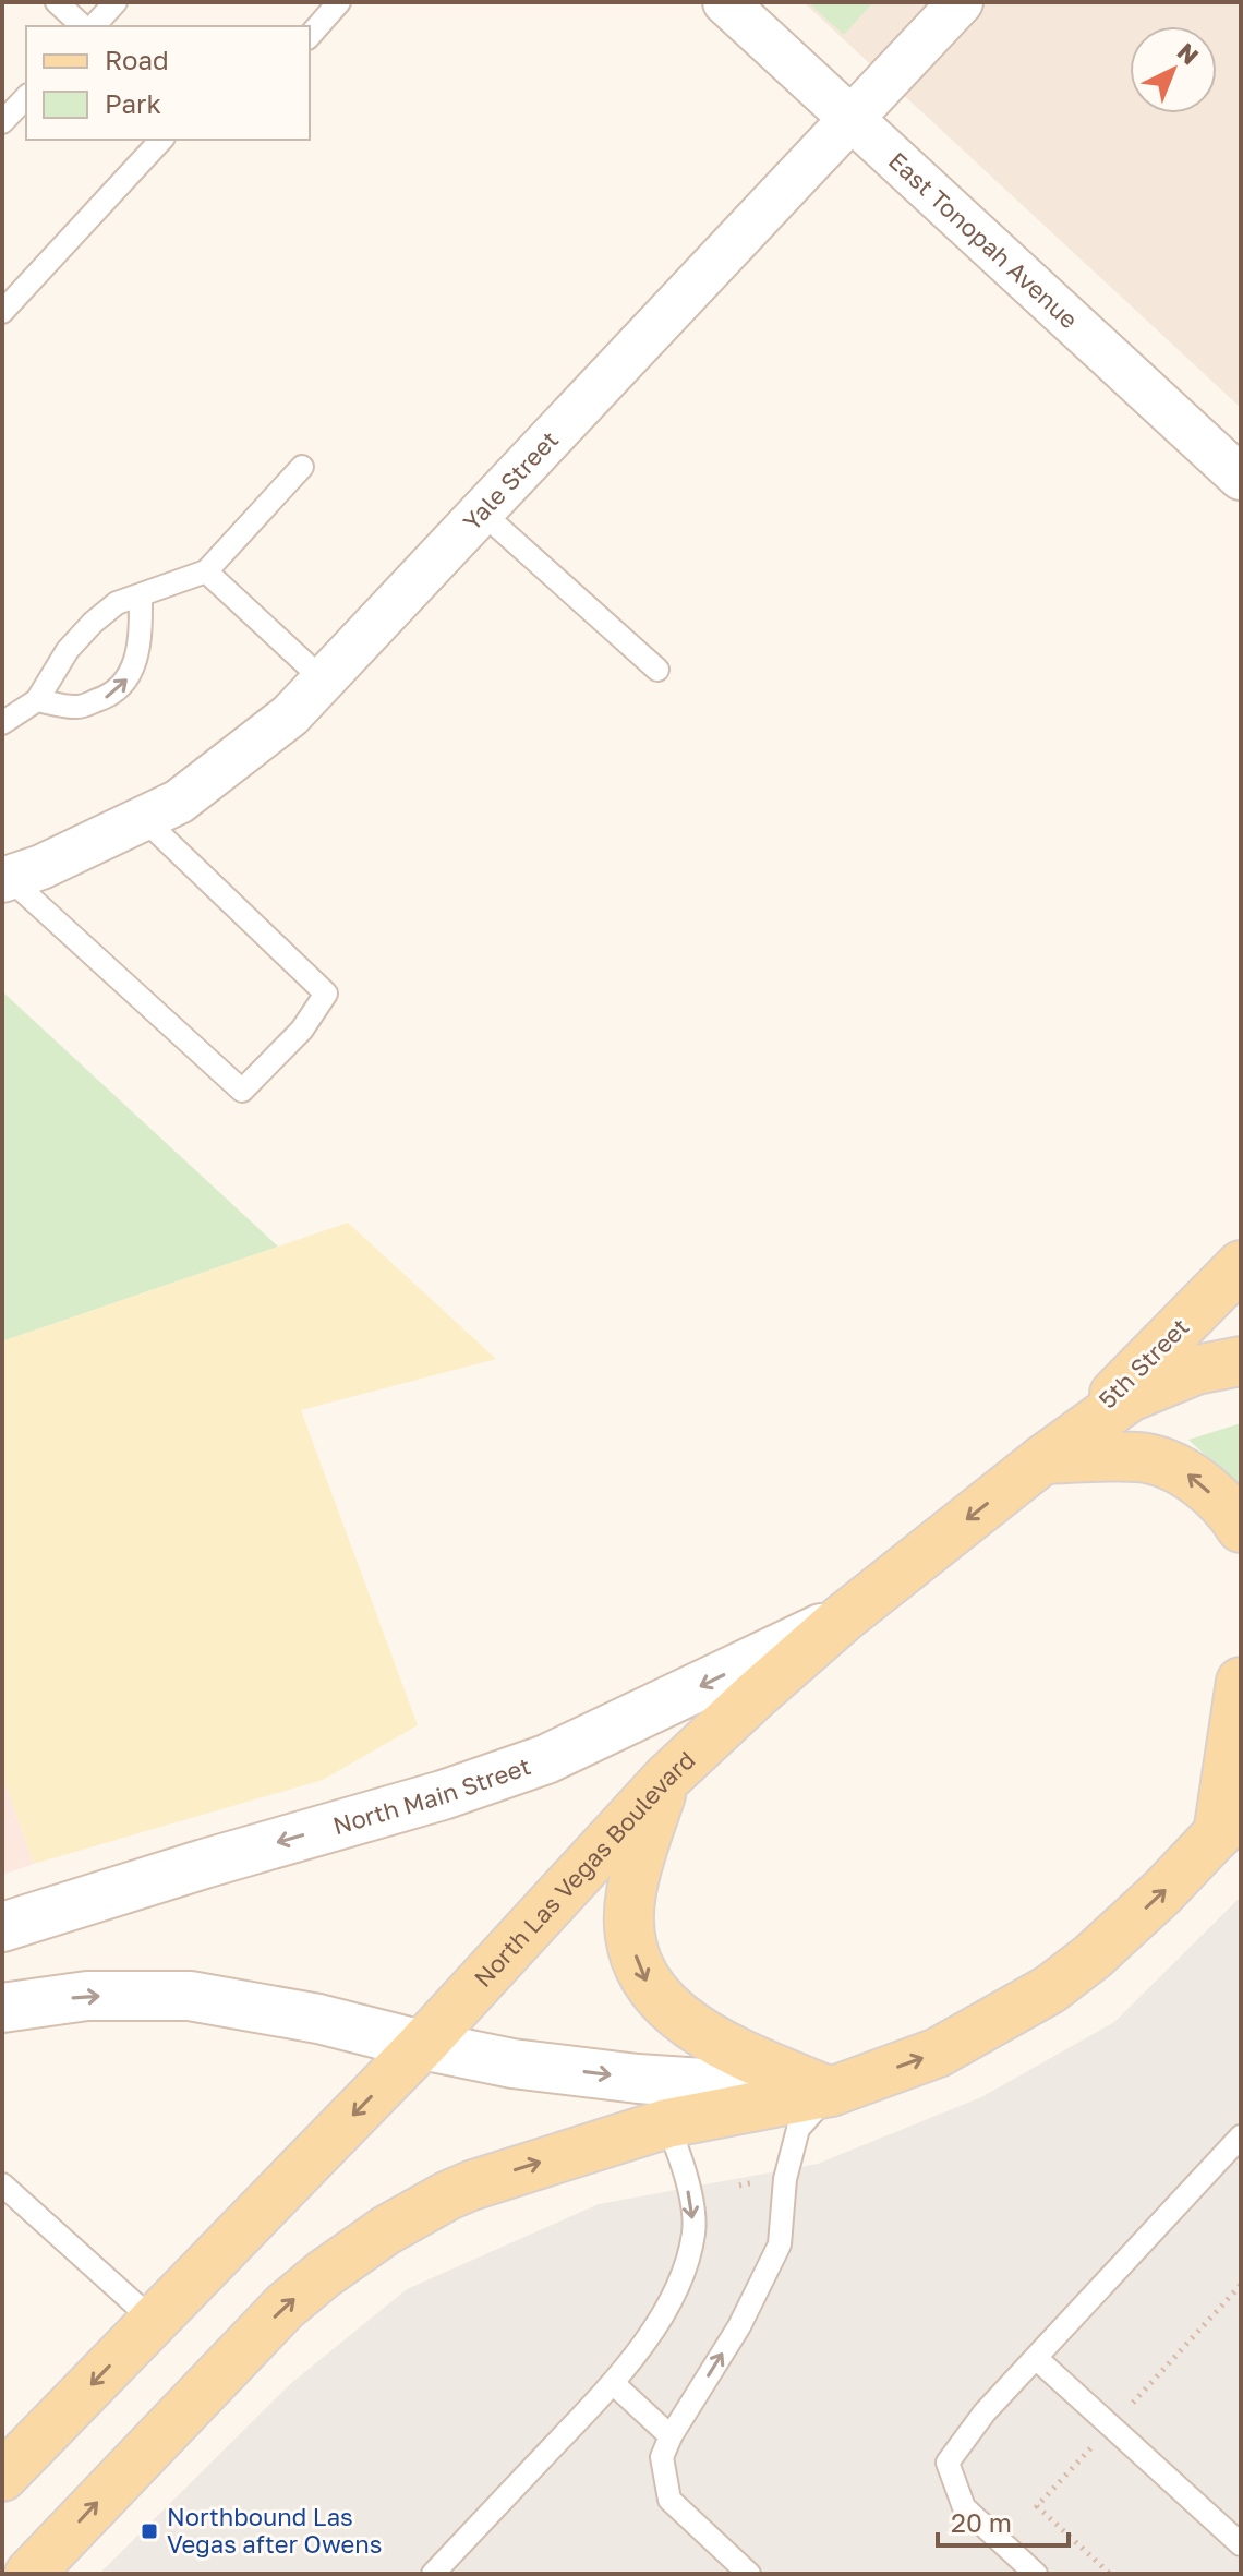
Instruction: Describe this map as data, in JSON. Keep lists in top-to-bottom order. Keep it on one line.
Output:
{"streets":{"main road":["5th Street","North Main Street","North Las Vegas Boulevard"],"street":["East Tonopah Avenue","Yale Street"]},"crossings":[["East Tonopah Avenue","Yale Street"],["5th Street","North Las Vegas Boulevard"],["North Main Street","North Las Vegas Boulevard"]],"places":{"transit":["Northbound Las Vegas after Owens"]},"legend":["Road","Park"],"scale_bar":"20 m","north":"top right"}
